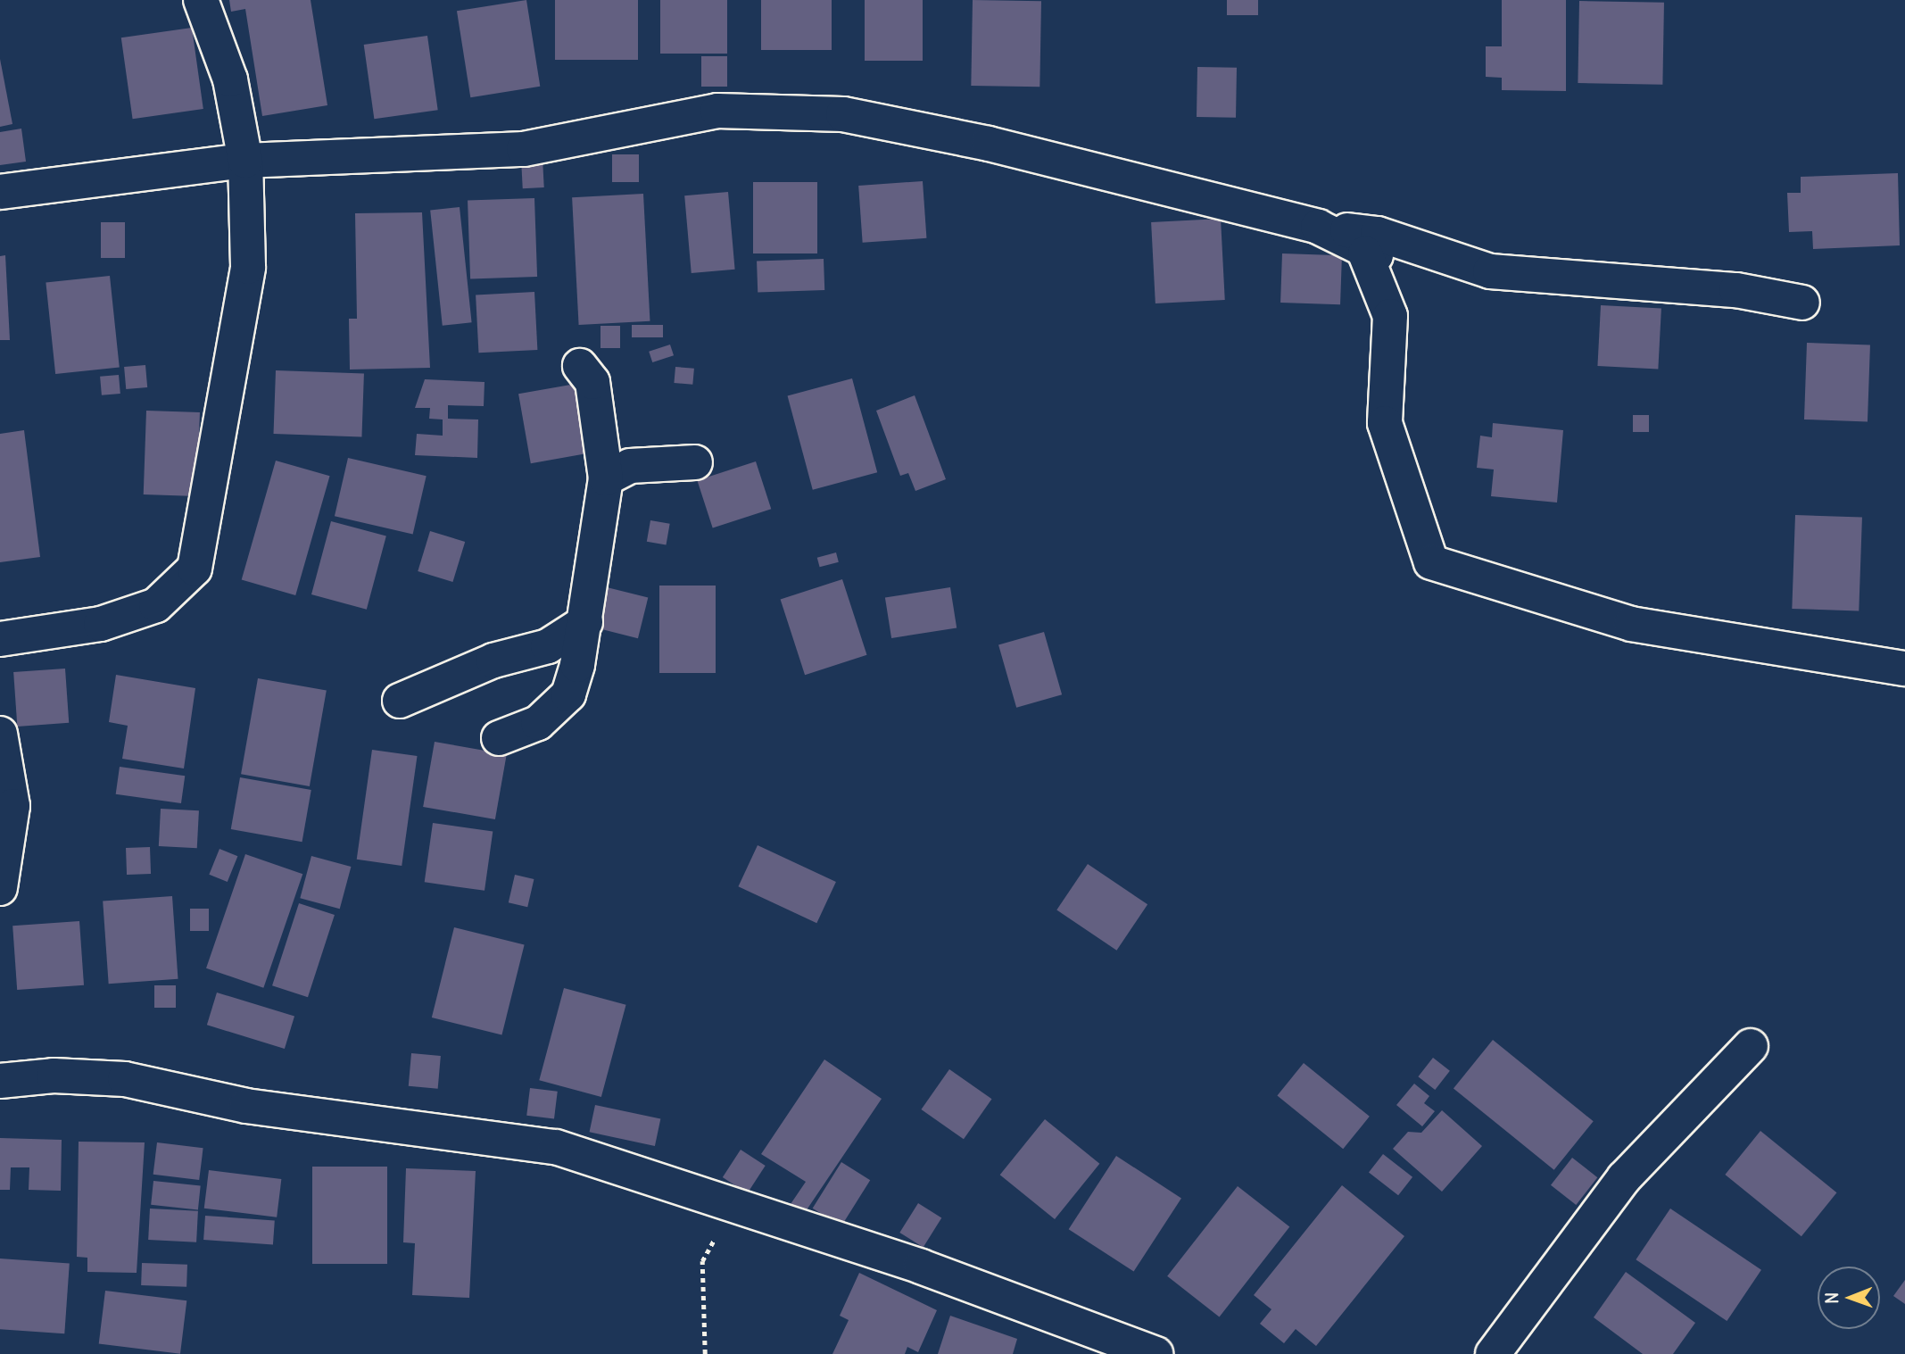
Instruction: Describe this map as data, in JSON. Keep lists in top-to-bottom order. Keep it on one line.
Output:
{"north":"left"}
